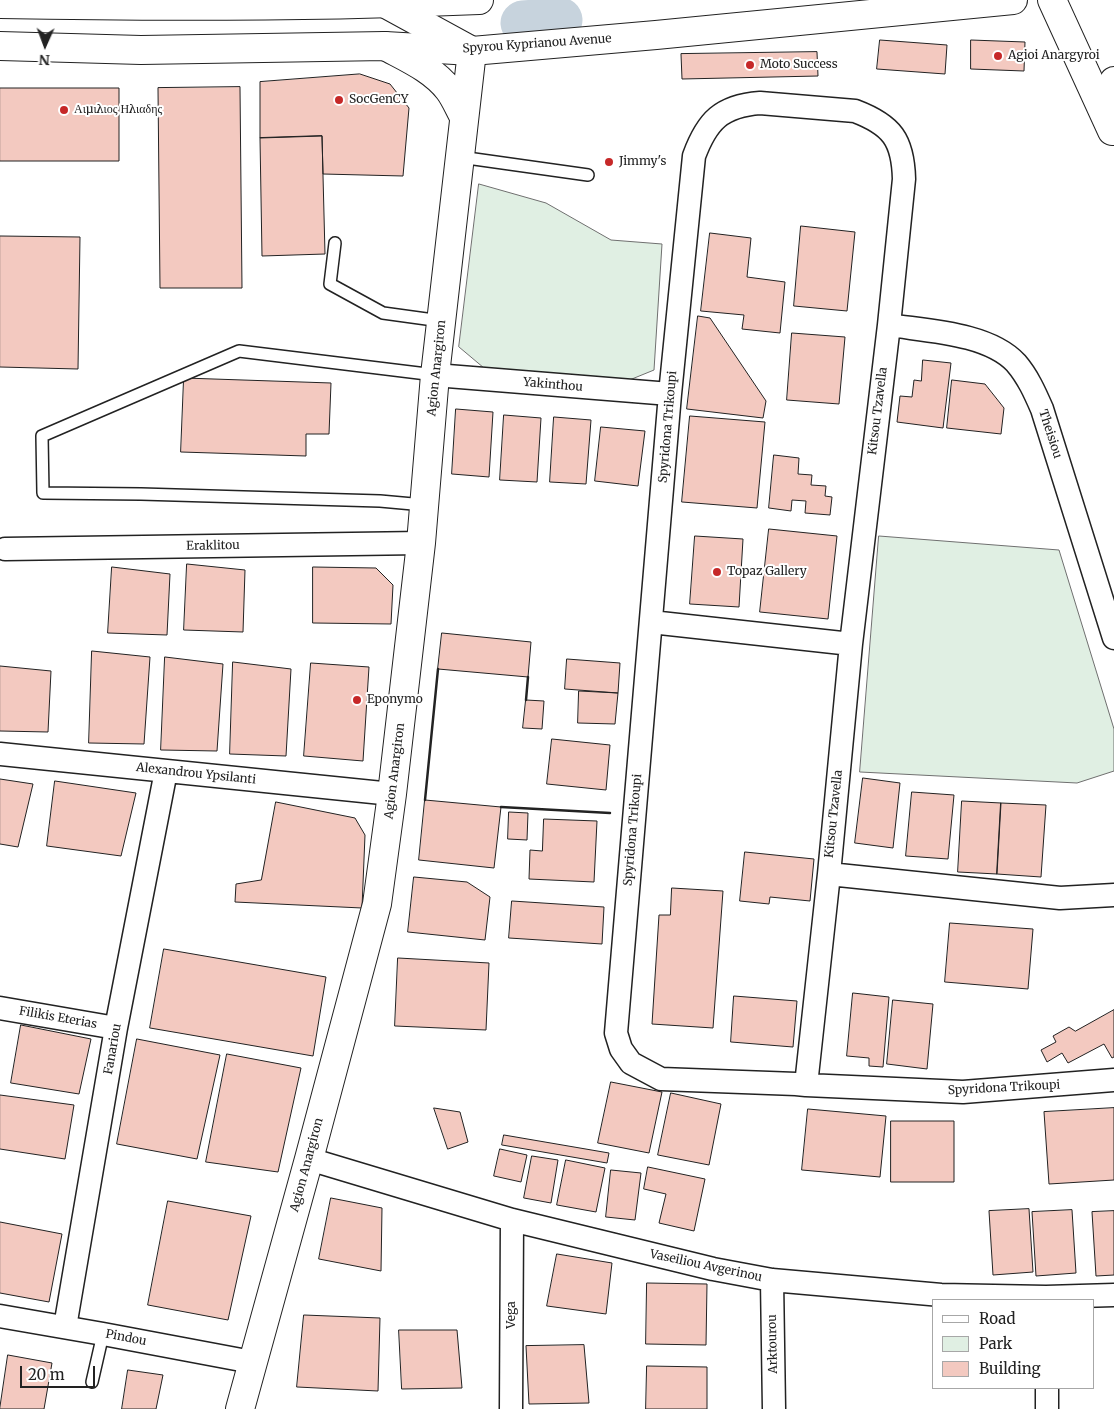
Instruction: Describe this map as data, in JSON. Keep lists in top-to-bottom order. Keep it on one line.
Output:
{"streets":{"street":["Spyrou Kyprianou Avenue","Agion Anargiron","Yakinthou","Kitsou Tzavella","Spyridona Trikoupi","Theisiou","Eraklitou","Alexandrou Ypsilanti","Filikis Eterias","Fanariou","Vaseiliou Avgerinou","Vega","Pindou","Arktourou"]},"crossings":[["Spyrou Kyprianou Avenue","Agion Anargiron"],["Agion Anargiron","Yakinthou"],["Agion Anargiron","Eraklitou"],["Agion Anargiron","Alexandrou Ypsilanti"],["Agion Anargiron","Vaseiliou Avgerinou"],["Agion Anargiron","Pindou"],["Yakinthou","Spyridona Trikoupi"],["Kitsou Tzavella","Spyridona Trikoupi"],["Kitsou Tzavella","Theisiou"],["Alexandrou Ypsilanti","Fanariou"],["Filikis Eterias","Fanariou"],["Fanariou","Pindou"],["Vaseiliou Avgerinou","Vega"],["Vaseiliou Avgerinou","Arktourou"]],"places":["Agioi Anargyroi","Moto Success","SocGenCY","Αιμιλιος Ηλιαδης","Jimmy's","Topaz Gallery","Eponymo"],"legend":["Road","Park","Building"],"scale_bar":"20 m","north":"bottom"}
